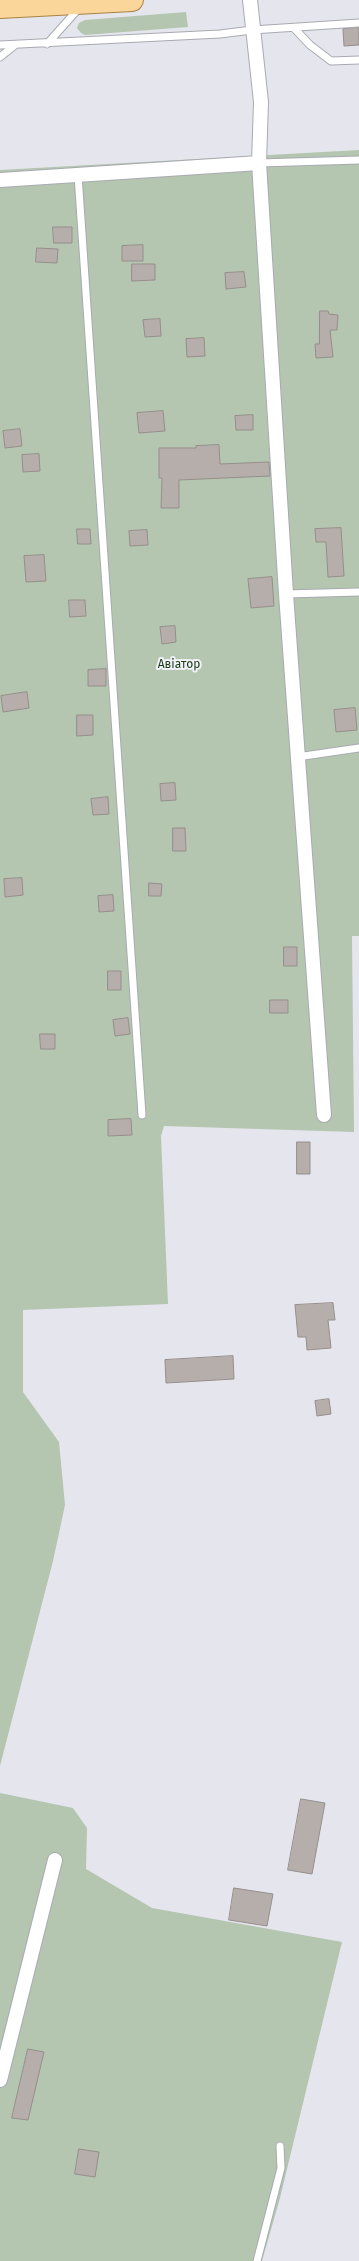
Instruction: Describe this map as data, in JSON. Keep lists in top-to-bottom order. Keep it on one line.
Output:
{"parks":["Авіатор"]}
